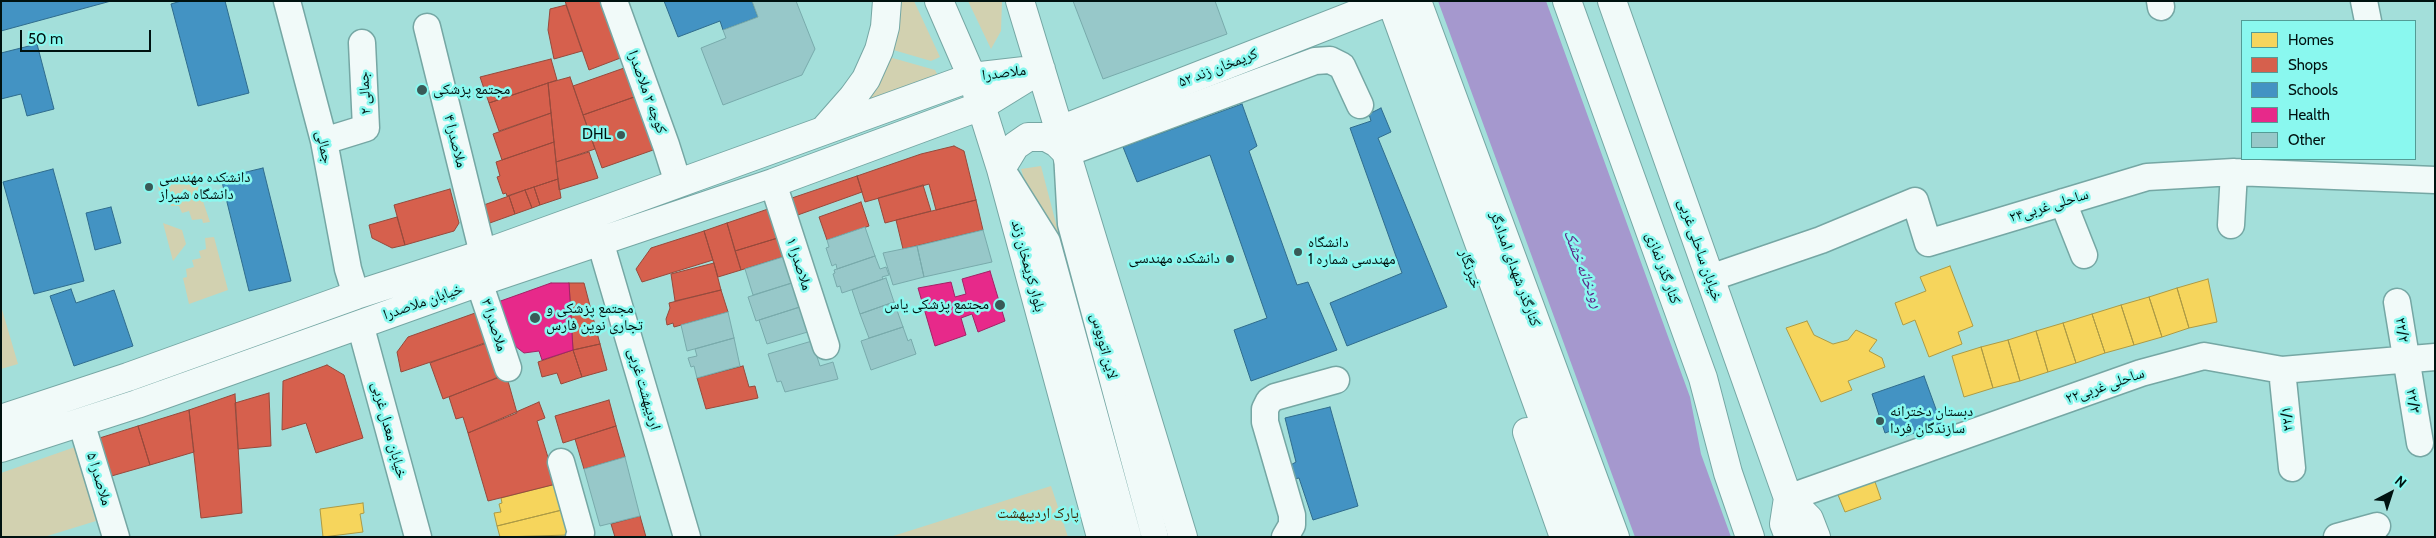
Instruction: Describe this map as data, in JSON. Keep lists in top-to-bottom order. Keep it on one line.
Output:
{"streets":{"main road":["کریمخان زند ۵۲","ملاصدرا","خیابان ساحلی غربی","بلوار کریمخان زند","کنار گذر نمازی","خبرنگار","کنارگذر شهدای امدادگر","خیابان ملاصدرا"],"street":["کوچه ۲ ملاصدرا","۲ جمالی","۴ ملاصدرا","جمالی","ساحلی غربی۲۴","۱ ملاصدرا","۳ ملاصدرا","۲۲/۲","لاین اتوبوس","ساحلی غربی۲۲","اردیبهشت غربی","۲۲/۳","۲۲/۱","خیابان معدل غربی","۵ ملاصدرا"]},"crossings":[["کریمخان زند ۵۲","خبرنگار"],["کریمخان زند ۵۲","لاین اتوبوس"],["ملاصدرا","بلوار کریمخان زند"],["ملاصدرا","خیابان ملاصدرا"],["کوچه ۲ ملاصدرا","خیابان ملاصدرا"],["۲ جمالی","جمالی"],["۴ ملاصدرا","خیابان ملاصدرا"],["جمالی","خیابان ملاصدرا"],["ساحلی غربی۲۴","خیابان ساحلی غربی"],["خیابان ساحلی غربی","ساحلی غربی۲۲"],["۱ ملاصدرا","خیابان ملاصدرا"],["بلوار کریمخان زند","لاین اتوبوس"],["خیابان ملاصدرا","۳ ملاصدرا"],["خیابان ملاصدرا","اردیبهشت غربی"],["خیابان ملاصدرا","خیابان معدل غربی"],["خیابان ملاصدرا","۵ ملاصدرا"],["۲۲/۲","ساحلی غربی۲۲"],["۲۲/۲","۲۲/۳"],["ساحلی غربی۲۲","۲۲/۳"],["ساحلی غربی۲۲","۲۲/۱"]],"water":["رودخانه خشک"],"parks":["پارک اردیبهشت"],"places":["مجتمع پزشکی","DHL","دانشکده مهندسی دانشگاه شیراز","دانشگاه مهندسی شماره 1","دانشکده مهندسی","مجتمع پزشکی یاس","مجتمع پزشکی و تجاری نوین فارس","دبستان دخترانه سازندگان فردا"],"legend":["Homes","Shops","Schools","Health","Other"],"scale_bar":"50 m","north":"top right"}
